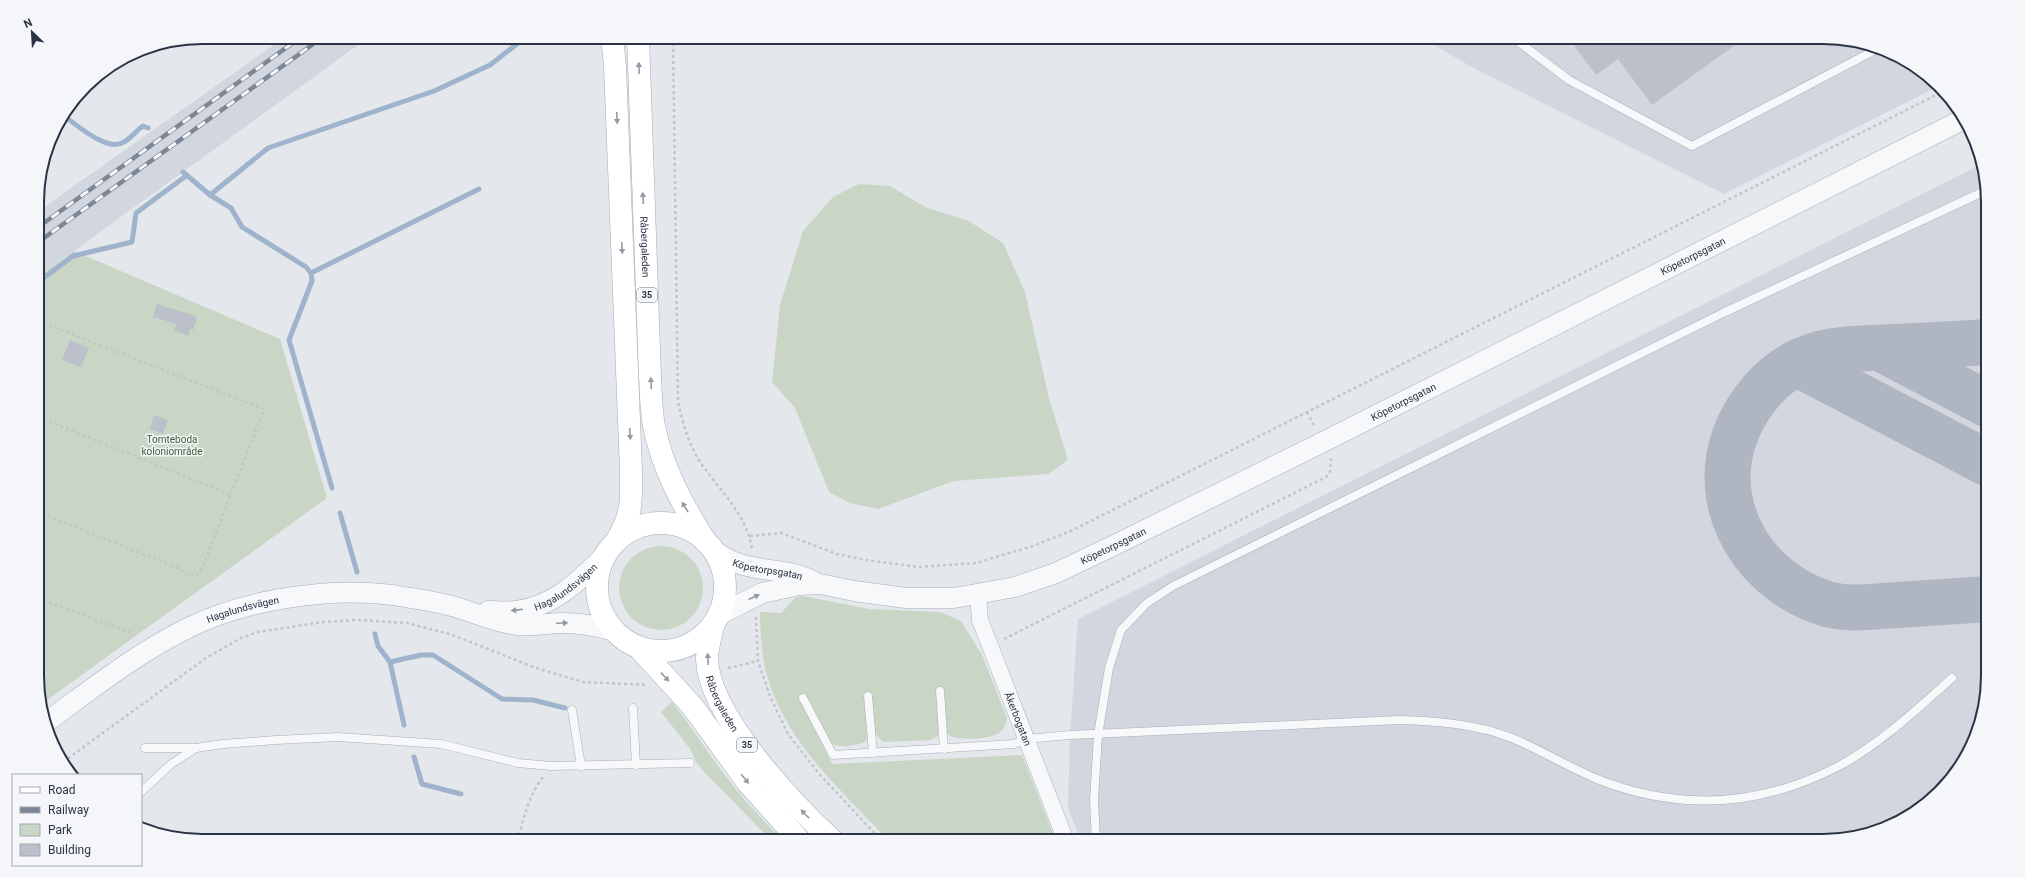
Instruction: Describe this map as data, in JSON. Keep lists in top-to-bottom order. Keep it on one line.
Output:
{"streets":{"main road":["Råbergaleden","35"],"street":["Köpetorpsgatan","Hagalundsvägen","Åkerbogatan"]},"crossings":[["Råbergaleden","Köpetorpsgatan"],["Råbergaleden","35"],["Råbergaleden","Hagalundsvägen"],["Köpetorpsgatan","35"],["Köpetorpsgatan","Hagalundsvägen"],["Köpetorpsgatan","Åkerbogatan"],["35","Hagalundsvägen"]],"parks":["Tomteboda koloniområde"],"legend":["Road","Railway","Park","Building"],"north":"top left"}
